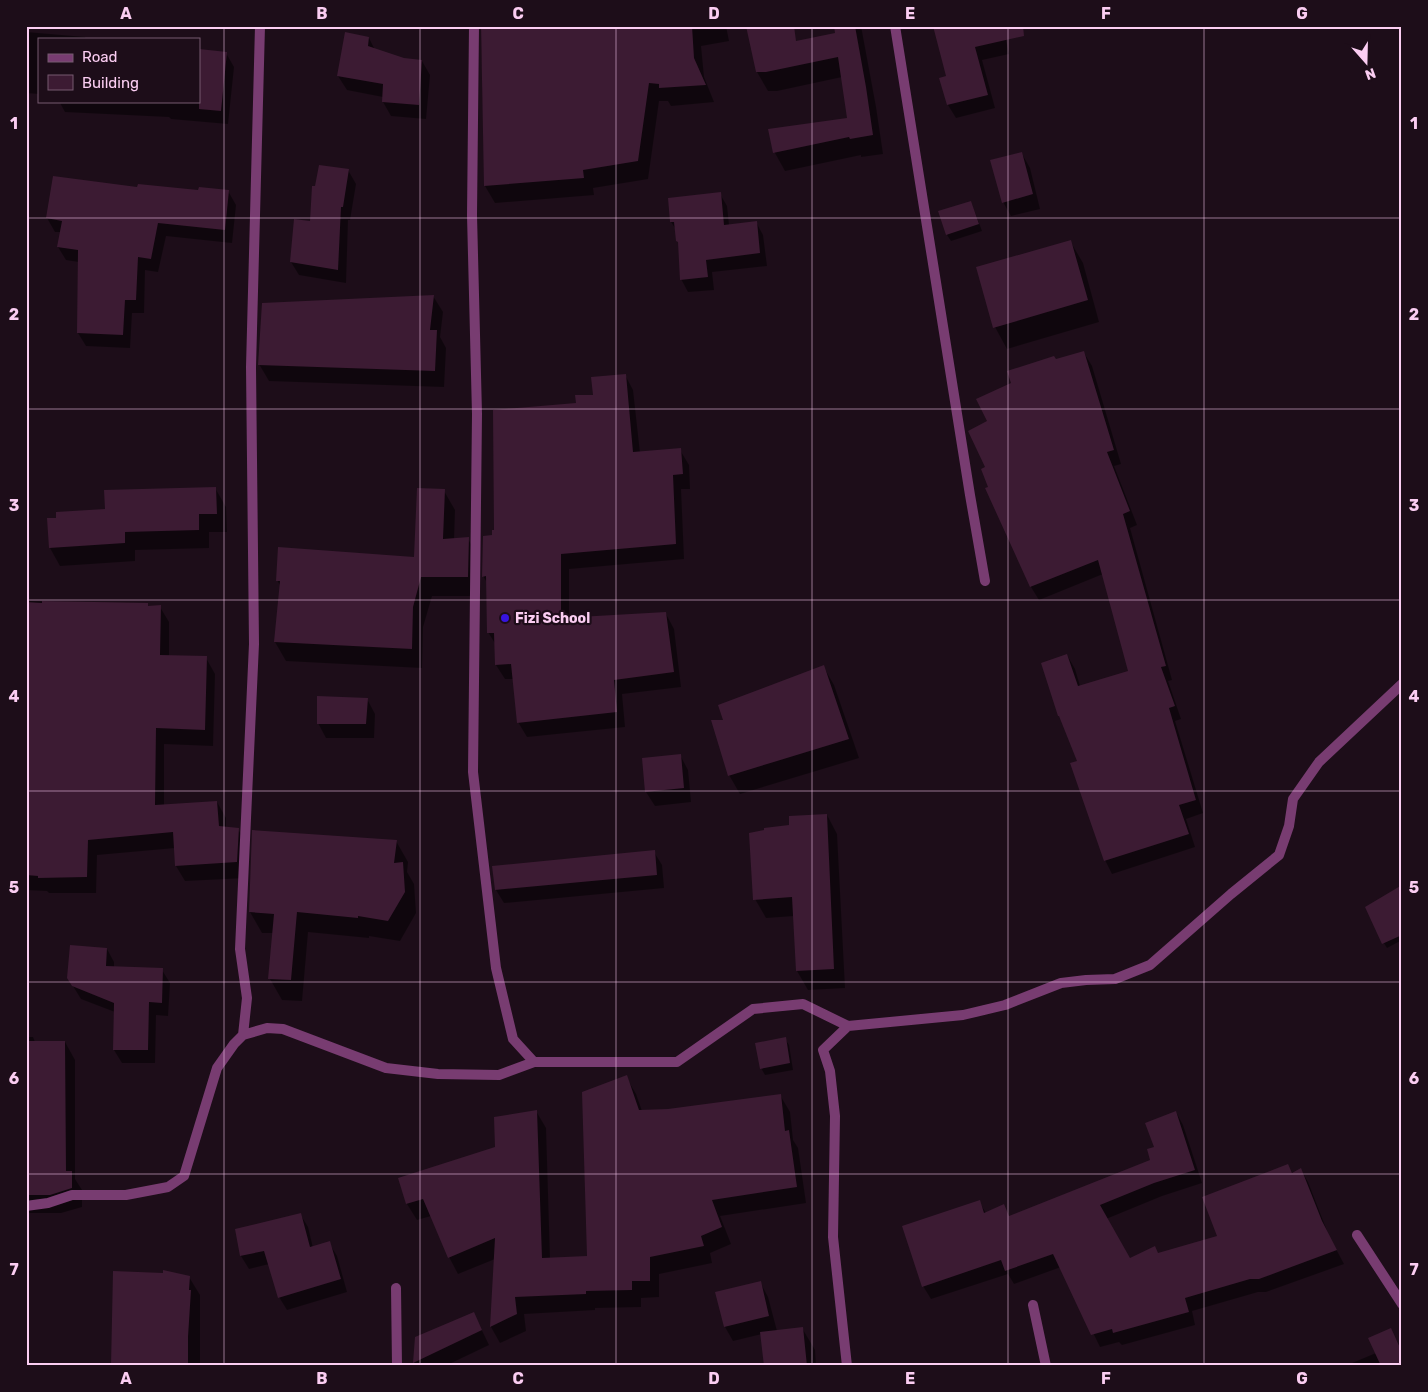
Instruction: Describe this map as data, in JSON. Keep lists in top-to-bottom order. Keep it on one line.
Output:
{"places":["Fizi School"],"legend":["Road","Building"],"north":"bottom","grid":{"columns":["A","B","C","D","E","F","G"],"rows":["1","2","3","4","5","6","7"]}}
